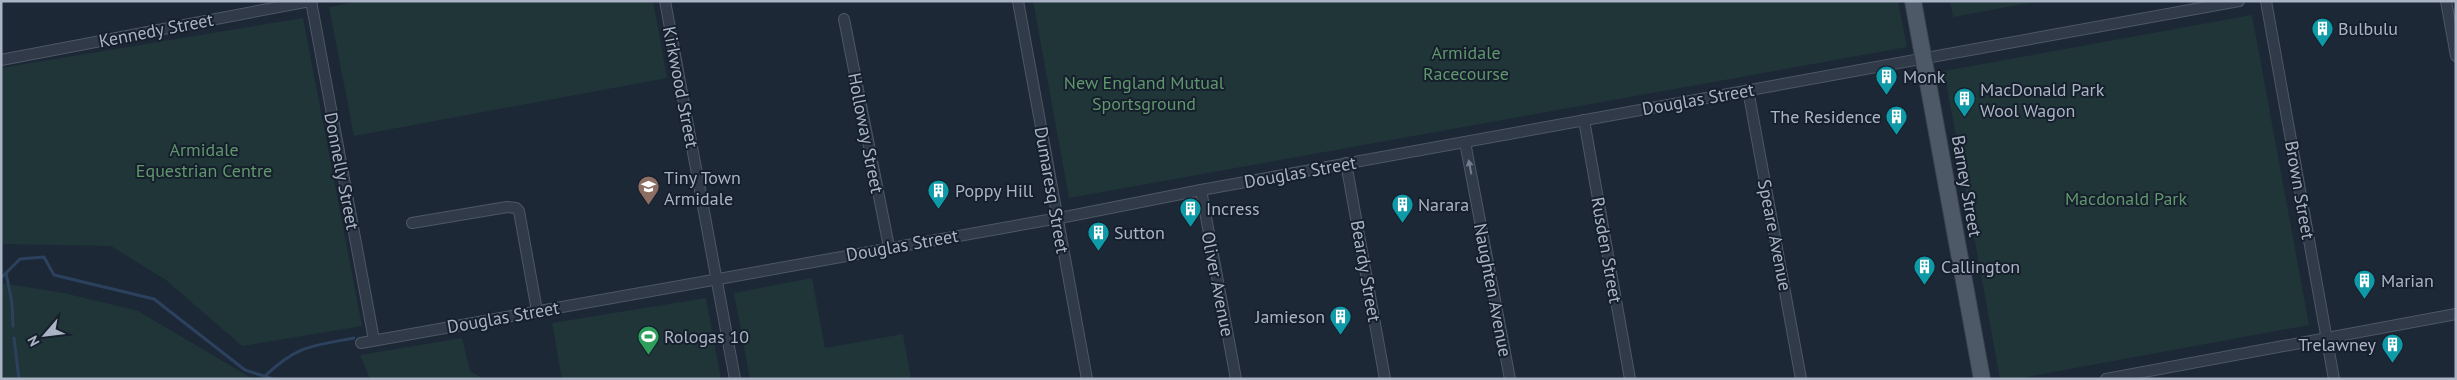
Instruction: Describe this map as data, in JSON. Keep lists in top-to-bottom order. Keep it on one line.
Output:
{"streets":{"main road":["Barney Street"],"street":["Kennedy Street","Kirkwood Street","Douglas Street","Holloway Street","Donnelly Street","Dumaresq Street","Brown Street","Speare Avenue","Rusden Street","Beardy Street","Oliver Avenue","Naughten Avenue"]},"crossings":[["Kennedy Street","Donnelly Street"],["Kirkwood Street","Douglas Street"],["Douglas Street","Holloway Street"],["Douglas Street","Donnelly Street"],["Douglas Street","Barney Street"],["Douglas Street","Dumaresq Street"],["Douglas Street","Speare Avenue"],["Douglas Street","Rusden Street"],["Douglas Street","Beardy Street"],["Douglas Street","Oliver Avenue"],["Douglas Street","Naughten Avenue"]],"one_way":["Naughten Avenue"],"parks":["Armidale Racecourse","New England Mutual Sportsground","Armidale Equestrian Centre","Macdonald Park"],"places":{"building":["Bulbulu","Monk","MacDonald Park Wool Wagon","The Residence","Poppy Hill","Narara","Incress","Sutton","Callington","Marian","Jamieson","Trelawney"],"school or university":["Tiny Town Armidale"],"sports":["Rologas 10"]},"north":"bottom left"}
